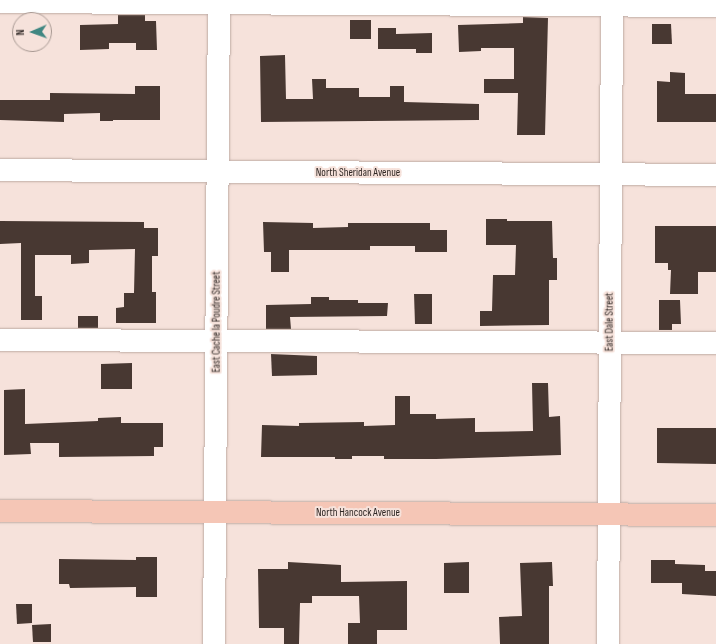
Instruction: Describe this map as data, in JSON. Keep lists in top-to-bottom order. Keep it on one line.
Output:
{"streets":{"main road":["North Hancock Avenue"],"street":["North Sheridan Avenue","East Cache la Poudre Street","East Dale Street"]},"crossings":[["North Sheridan Avenue","East Cache la Poudre Street"],["North Sheridan Avenue","East Dale Street"],["East Cache la Poudre Street","North Hancock Avenue"],["East Dale Street","North Hancock Avenue"]],"north":"left"}
